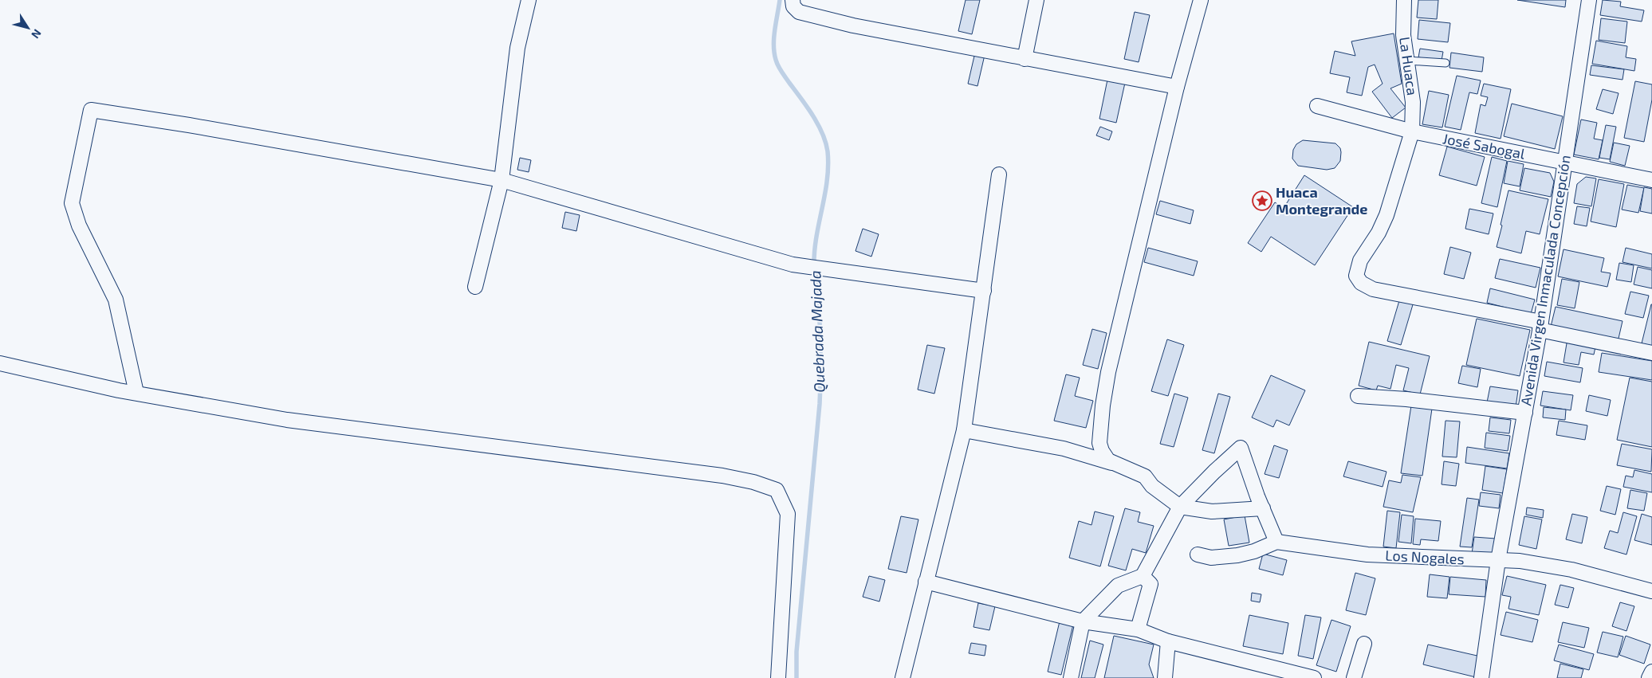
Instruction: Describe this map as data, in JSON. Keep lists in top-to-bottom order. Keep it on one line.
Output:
{"streets":{"street":["La Huaca","José Sabogal","Avenida Virgen Inmaculada Concepción","Los Nogales"]},"crossings":[["La Huaca","José Sabogal"],["La Huaca","Avenida Virgen Inmaculada Concepción"],["José Sabogal","Avenida Virgen Inmaculada Concepción"],["Avenida Virgen Inmaculada Concepción","Los Nogales"]],"water":["Quebrada Majada"],"places":{"place":["Huaca Montegrande"]},"north":"bottom right"}
